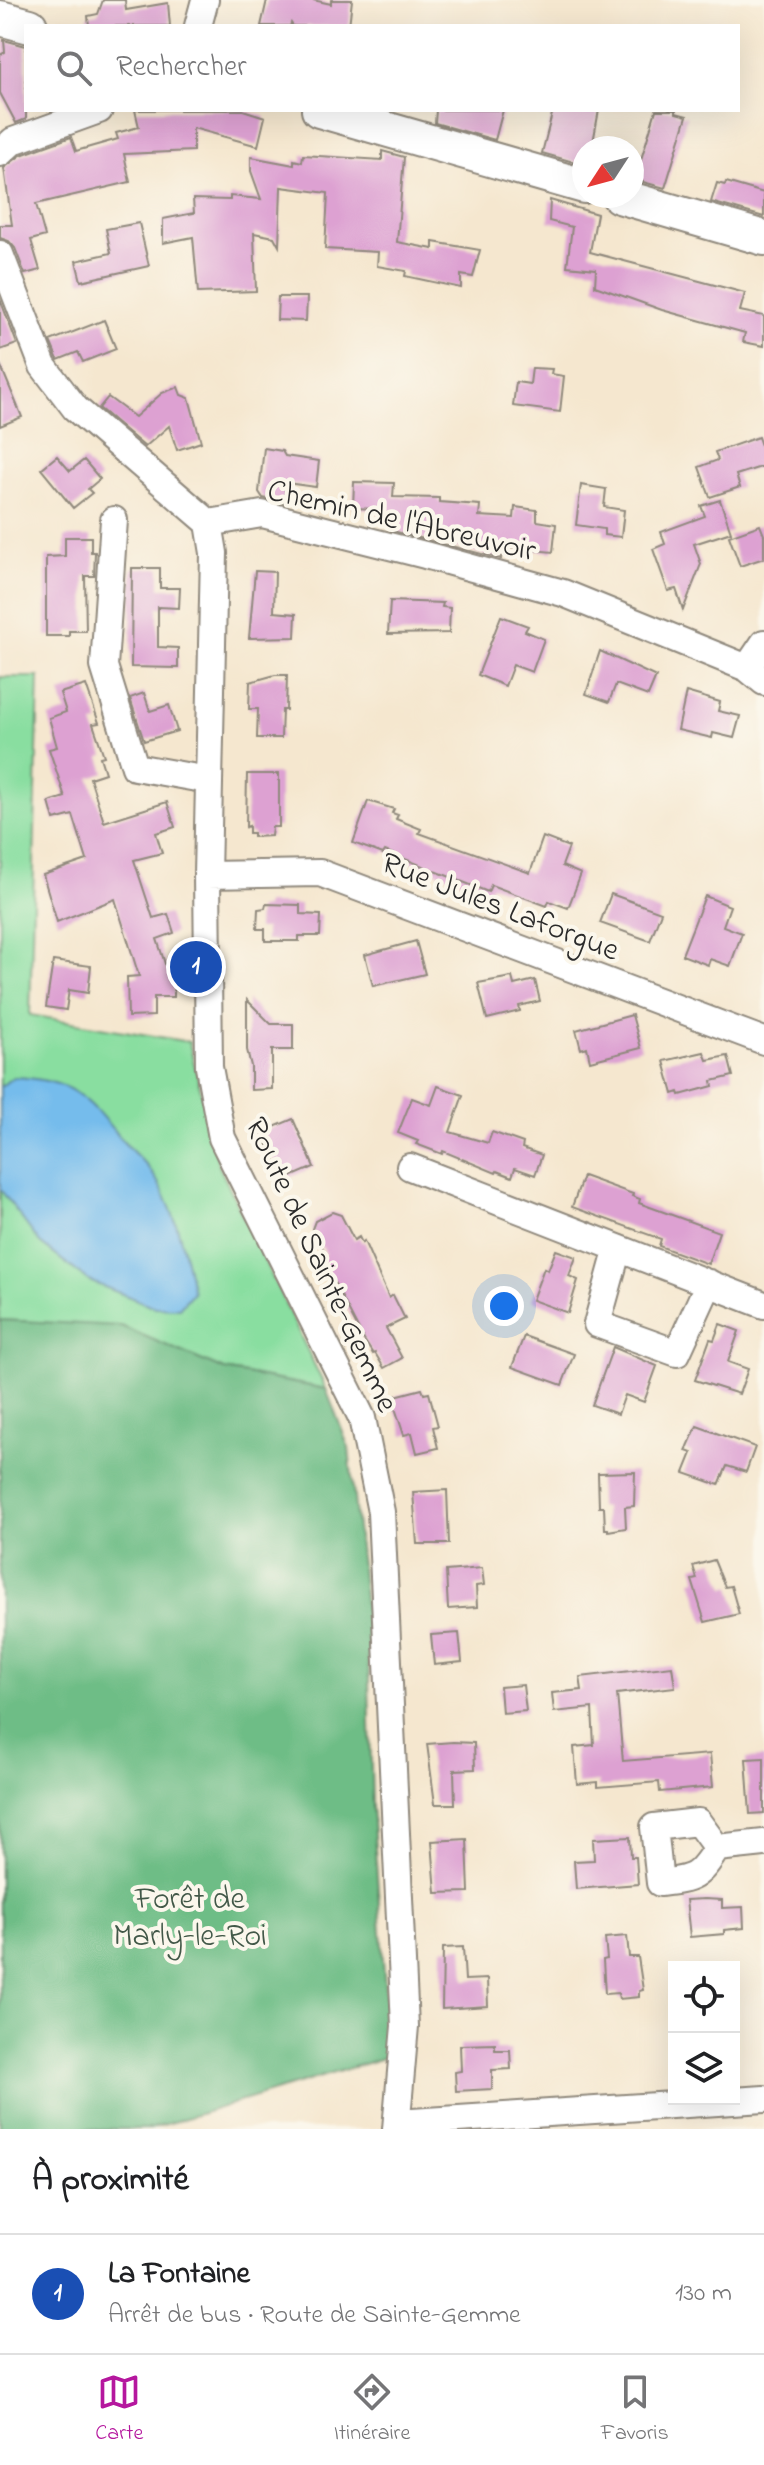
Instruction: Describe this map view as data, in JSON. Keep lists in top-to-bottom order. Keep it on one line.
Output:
{"streets":{"street":["Chemin de l'Abreuvoir","Rue Jules Laforgue","Route de Sainte-Gemme"]},"crossings":[["Chemin de l'Abreuvoir","Route de Sainte-Gemme"],["Rue Jules Laforgue","Route de Sainte-Gemme"]],"parks":["Forêt de Marly-le-Roi"],"north":"bottom left","page":{"search":"Rechercher","pins":"1","heading":"À proximité","list":[{"mark":"1","name":"La Fontaine","note":"Arrêt de bus · Route de Sainte-Gemme","value":"130 m"}],"nav":["Carte","Itinéraire","Favoris"]}}
